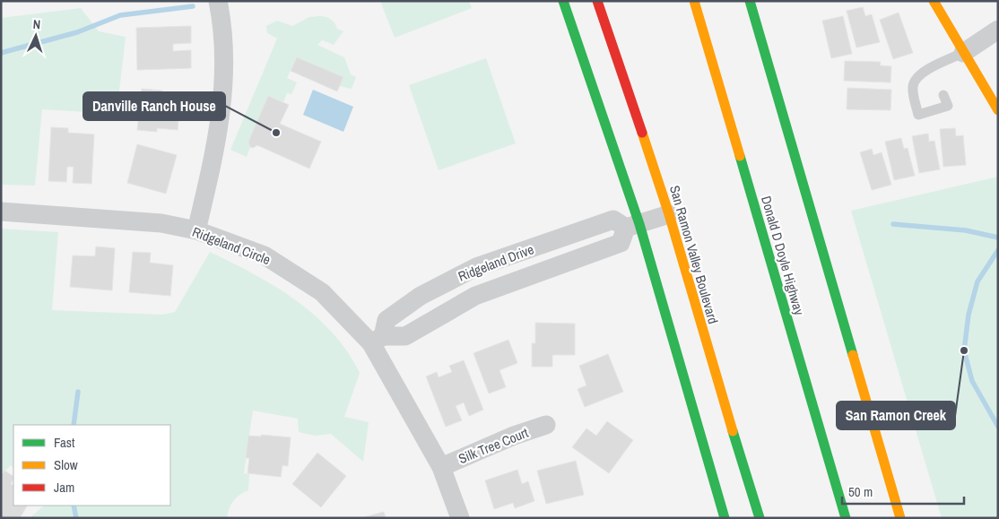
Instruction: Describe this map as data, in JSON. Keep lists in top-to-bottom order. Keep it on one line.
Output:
{"streets":{"main road":["San Ramon Valley Boulevard","Donald D Doyle Highway"],"street":["Ridgeland Circle","Ridgeland Drive","Silk Tree Court"]},"crossings":[["Ridgeland Circle","Ridgeland Drive"],["Ridgeland Circle","Silk Tree Court"]],"places":["Danville Ranch House","San Ramon Creek"],"legend":["Fast","Slow","Jam"],"scale_bar":"50 m","north":"top"}
